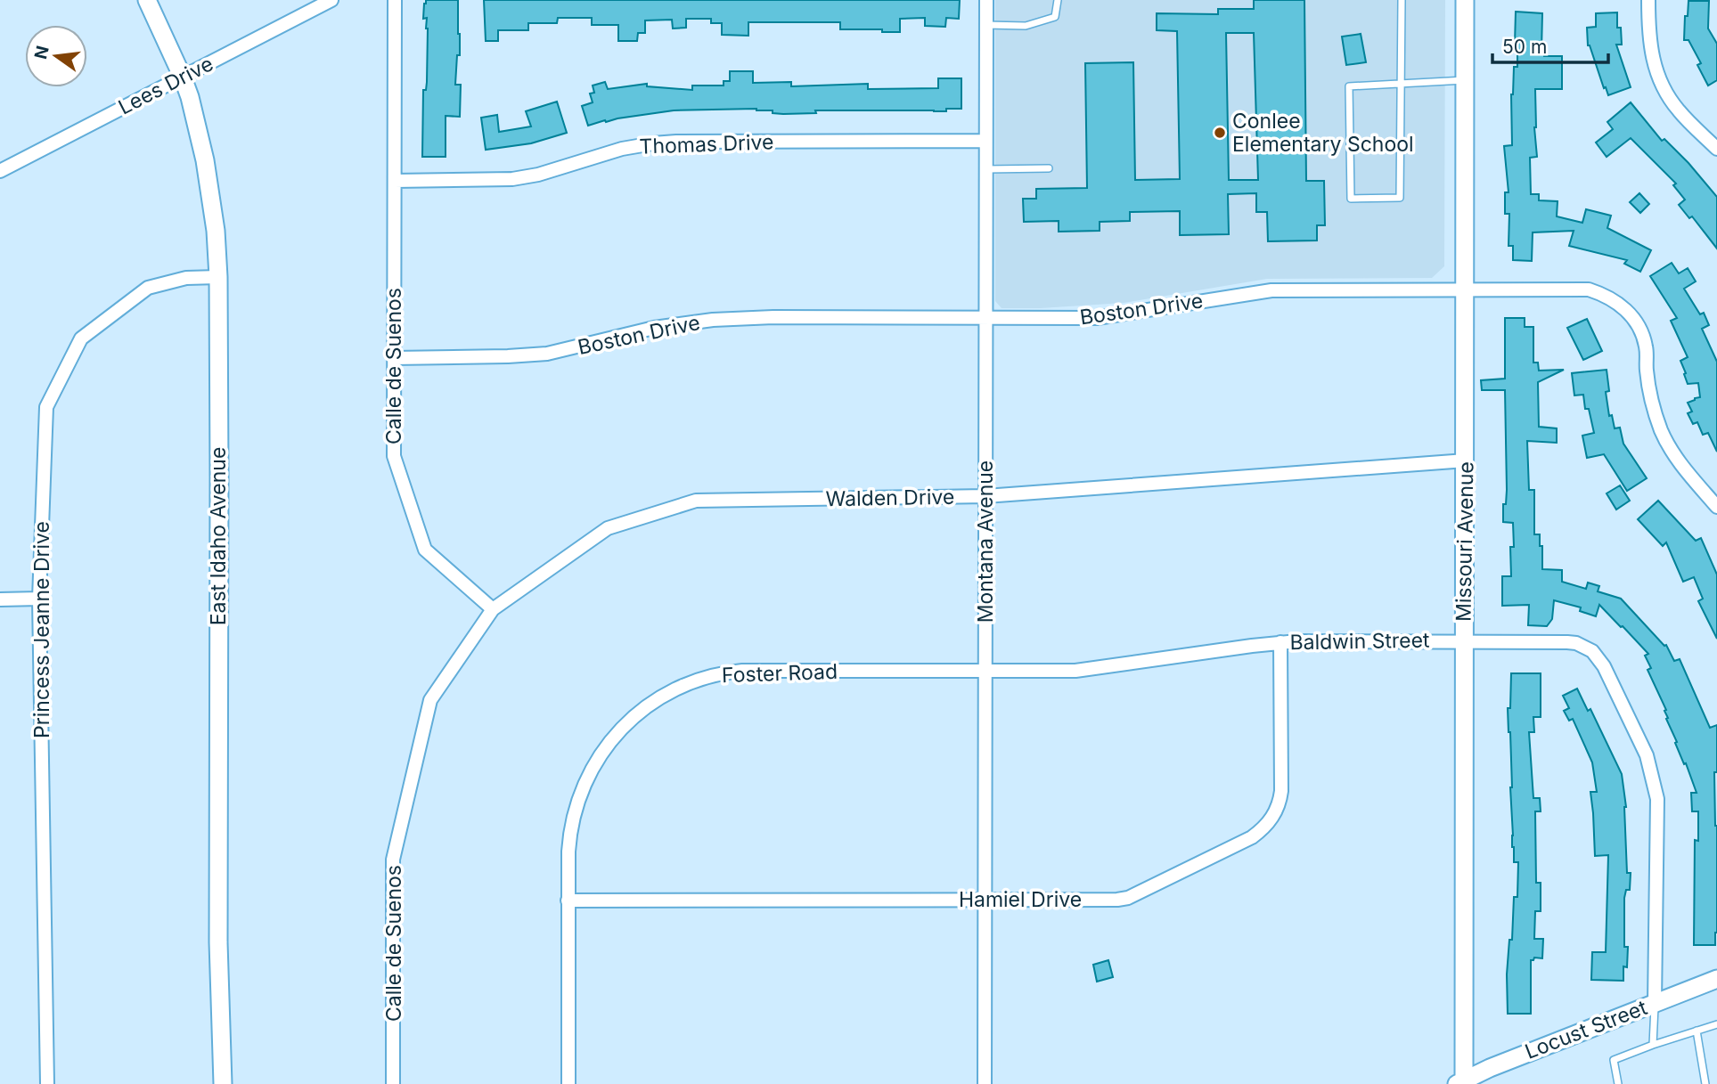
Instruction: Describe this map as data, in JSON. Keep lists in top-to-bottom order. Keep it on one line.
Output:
{"streets":{"street":["Lees Drive","Thomas Drive","Boston Drive","Calle de Suenos","Walden Drive","East Idaho Avenue","Montana Avenue","Missouri Avenue","Princess Jeanne Drive","Baldwin Street","Foster Road","Hamiel Drive","Locust Street"]},"crossings":[["Lees Drive","East Idaho Avenue"],["Thomas Drive","Calle de Suenos"],["Thomas Drive","Montana Avenue"],["Boston Drive","Calle de Suenos"],["Boston Drive","Montana Avenue"],["Boston Drive","Missouri Avenue"],["Calle de Suenos","Walden Drive"],["Walden Drive","Montana Avenue"],["Walden Drive","Missouri Avenue"],["East Idaho Avenue","Princess Jeanne Drive"],["Montana Avenue","Baldwin Street"],["Montana Avenue","Foster Road"],["Montana Avenue","Hamiel Drive"],["Missouri Avenue","Baldwin Street"],["Missouri Avenue","Locust Street"],["Baldwin Street","Foster Road"],["Baldwin Street","Hamiel Drive"],["Baldwin Street","Locust Street"],["Foster Road","Hamiel Drive"]],"places":["Conlee Elementary School"],"scale_bar":"50 m","north":"left"}
